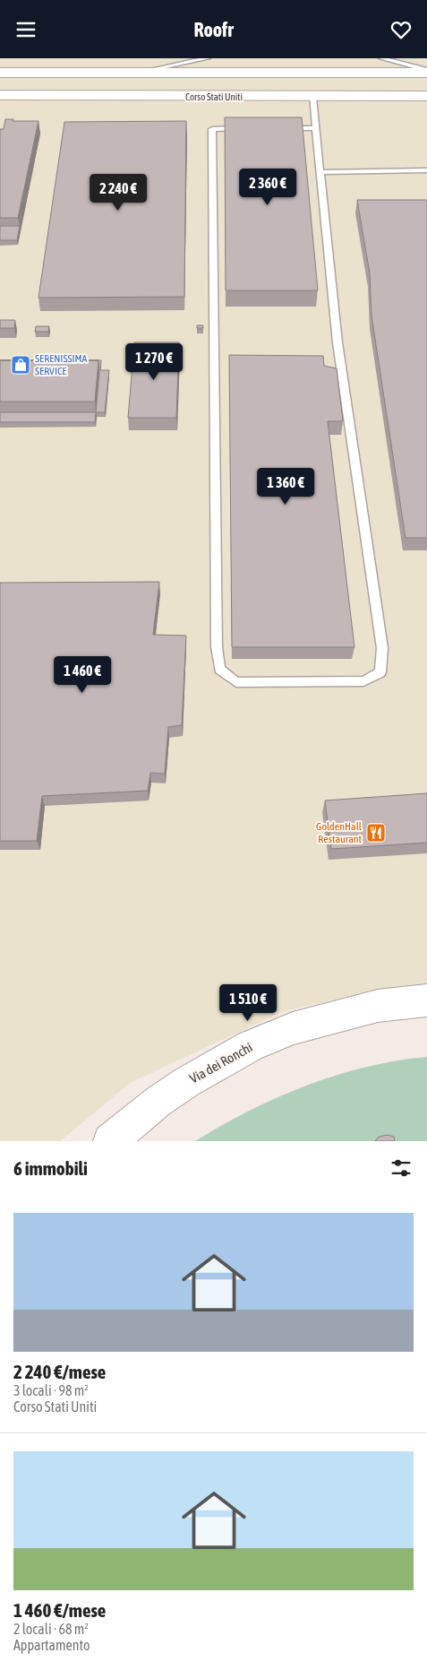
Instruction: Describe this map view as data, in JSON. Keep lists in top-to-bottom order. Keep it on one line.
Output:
{"streets":{"main road":["Corso Stati Uniti","Via dei Ronchi"]},"places":{"shop":["SERENISSIMA SERVICE"],"restaurant":["GoldenHall Restaurant"]},"page":{"header":"Roofr","price":["2 360 €","2 240 €","1 270 €","1 360 €","1 460 €","1 510 €"],"heading":"6 immobili","list":[{"name":"2 240 €/mese","note":"3 locali · 98 m² · Corso Stati Uniti"},{"name":"1 460 €/mese","note":"2 locali · 68 m² · Appartamento"}]}}
